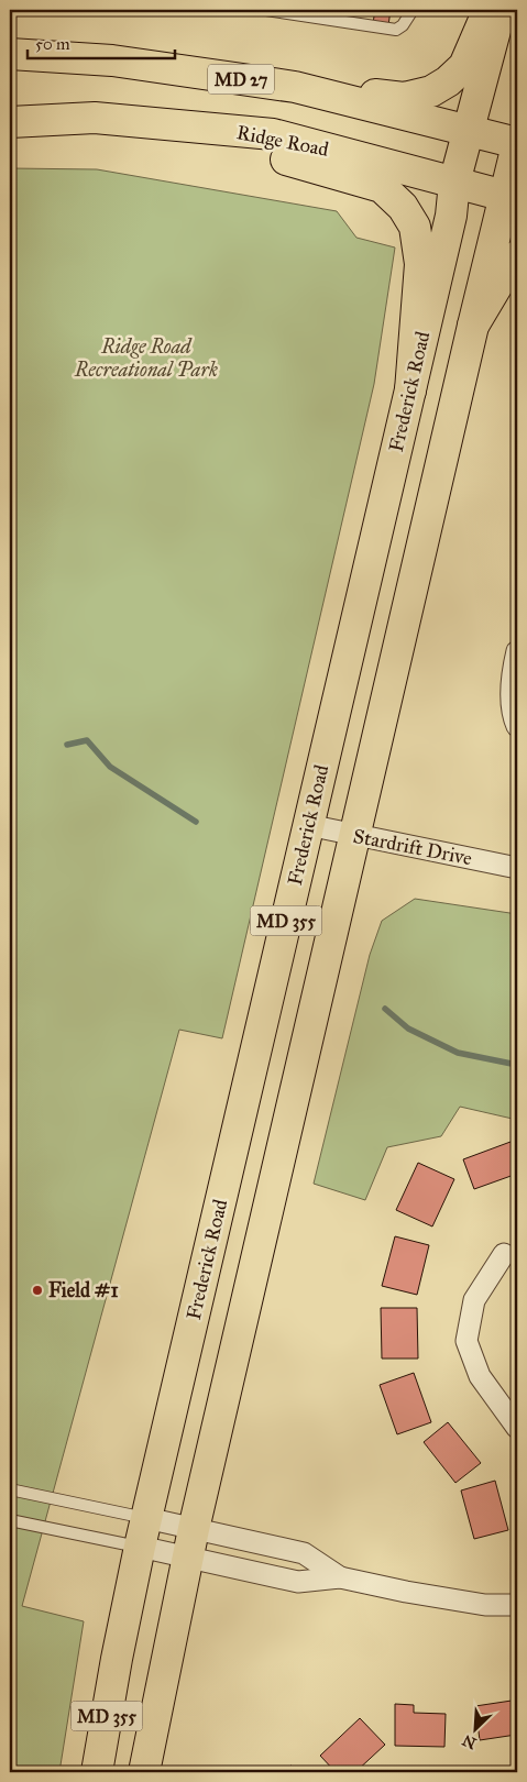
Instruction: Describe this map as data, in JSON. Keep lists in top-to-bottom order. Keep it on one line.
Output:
{"streets":{"main road":["MD 27","Ridge Road","Frederick Road","MD 355"],"street":["Stardrift Drive"]},"crossings":[["MD 27","Frederick Road"],["MD 27","MD 355"],["Ridge Road","Frederick Road"],["Ridge Road","MD 355"],["Frederick Road","Stardrift Drive"],["Stardrift Drive","MD 355"]],"parks":["Ridge Road Recreational Park"],"places":["Field #1"],"scale_bar":"50 m","north":"bottom left"}
